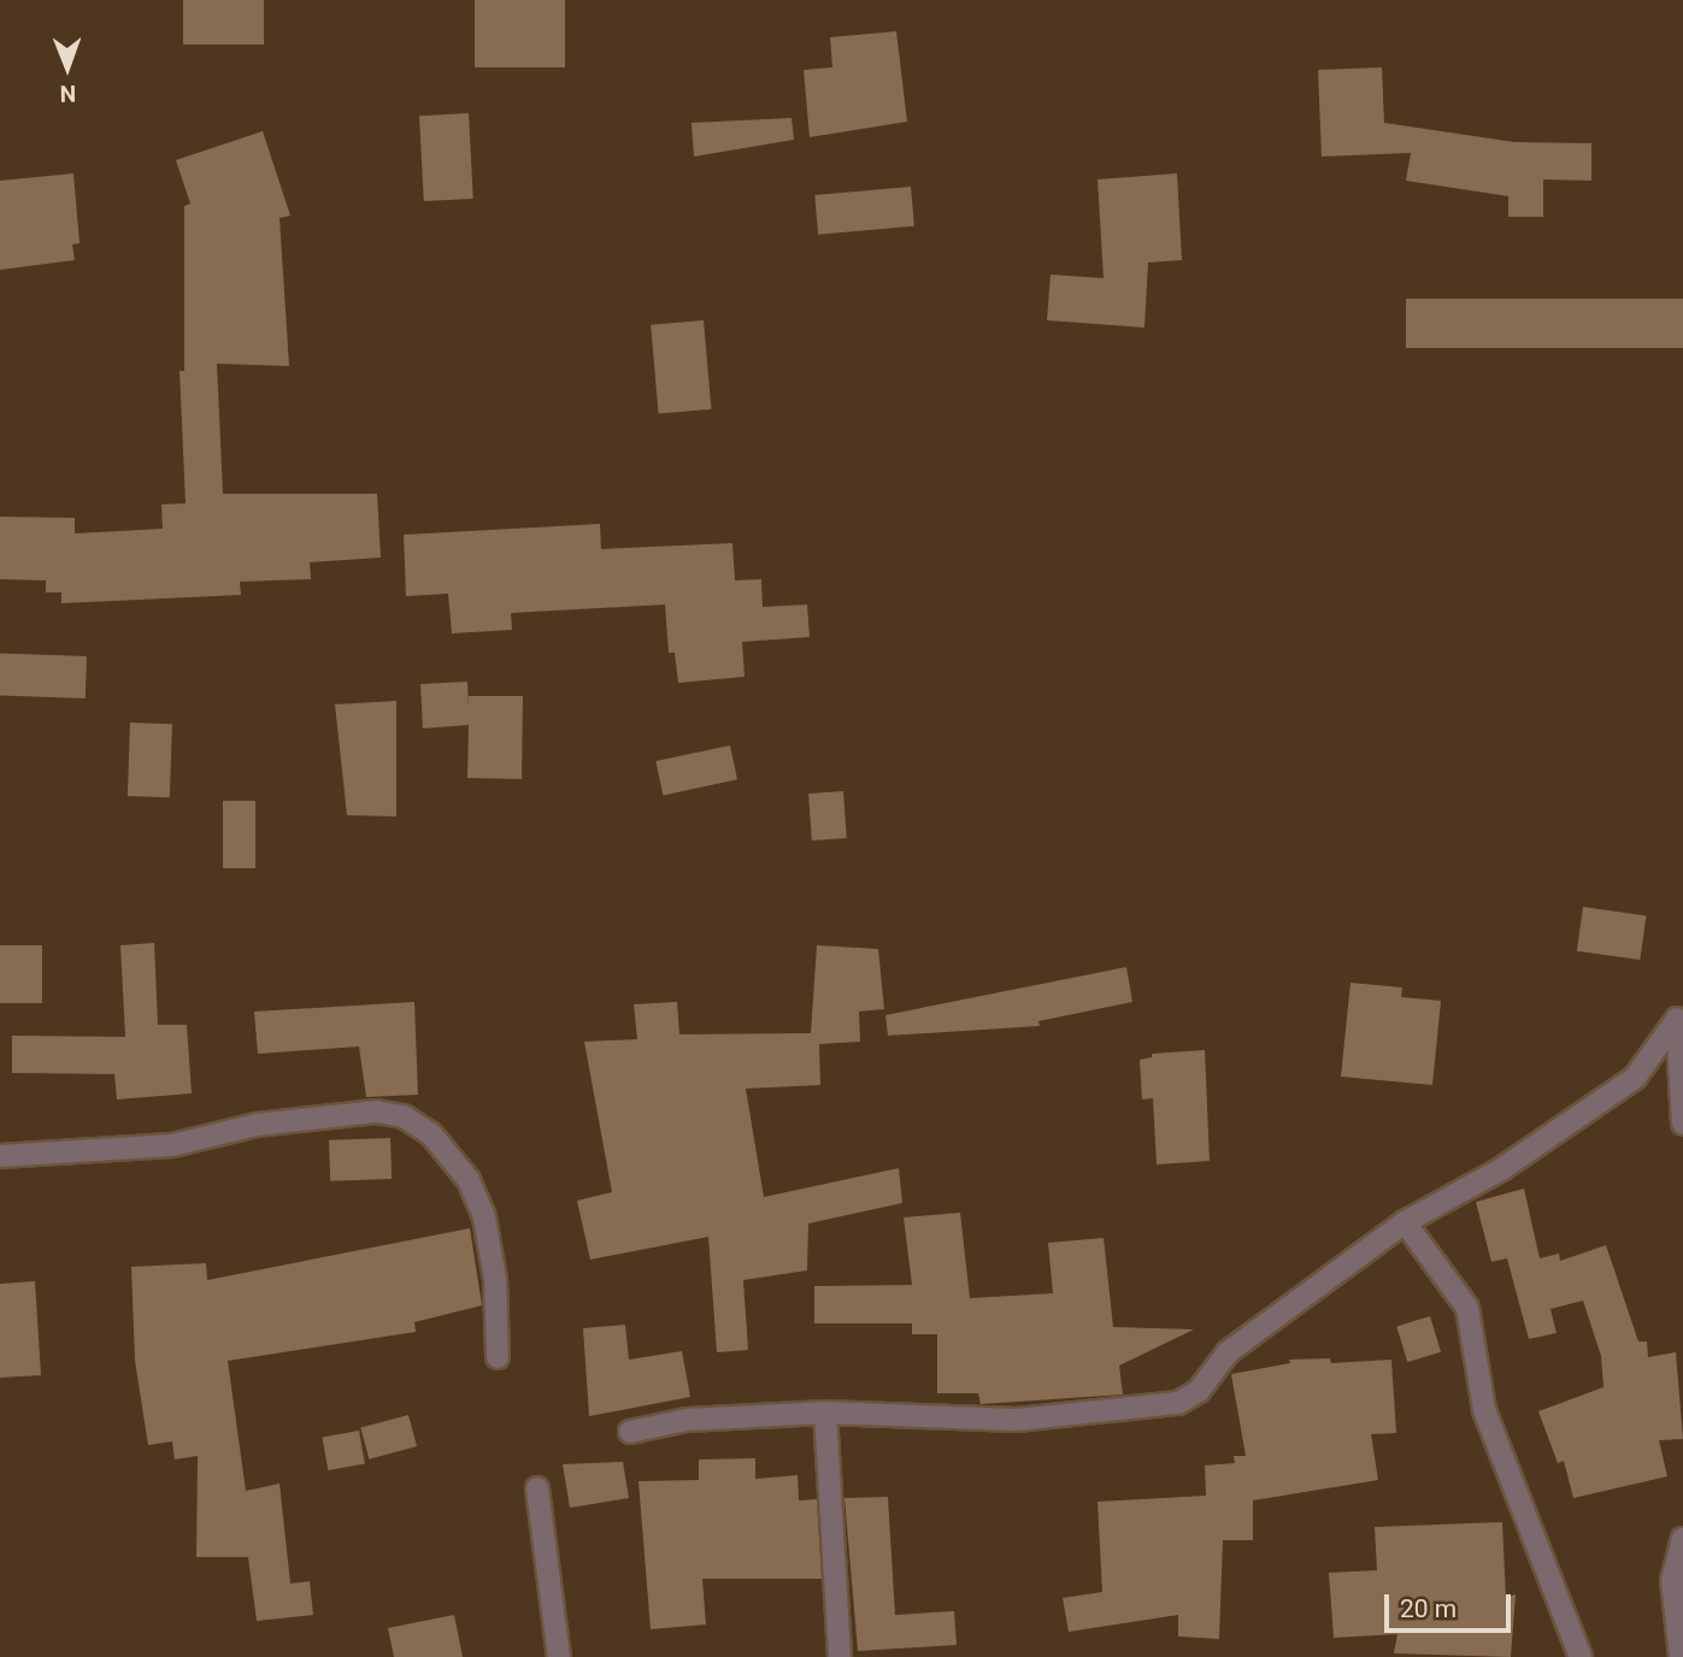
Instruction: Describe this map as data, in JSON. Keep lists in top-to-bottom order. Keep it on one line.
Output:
{"scale_bar":"20 m","north":"bottom"}
